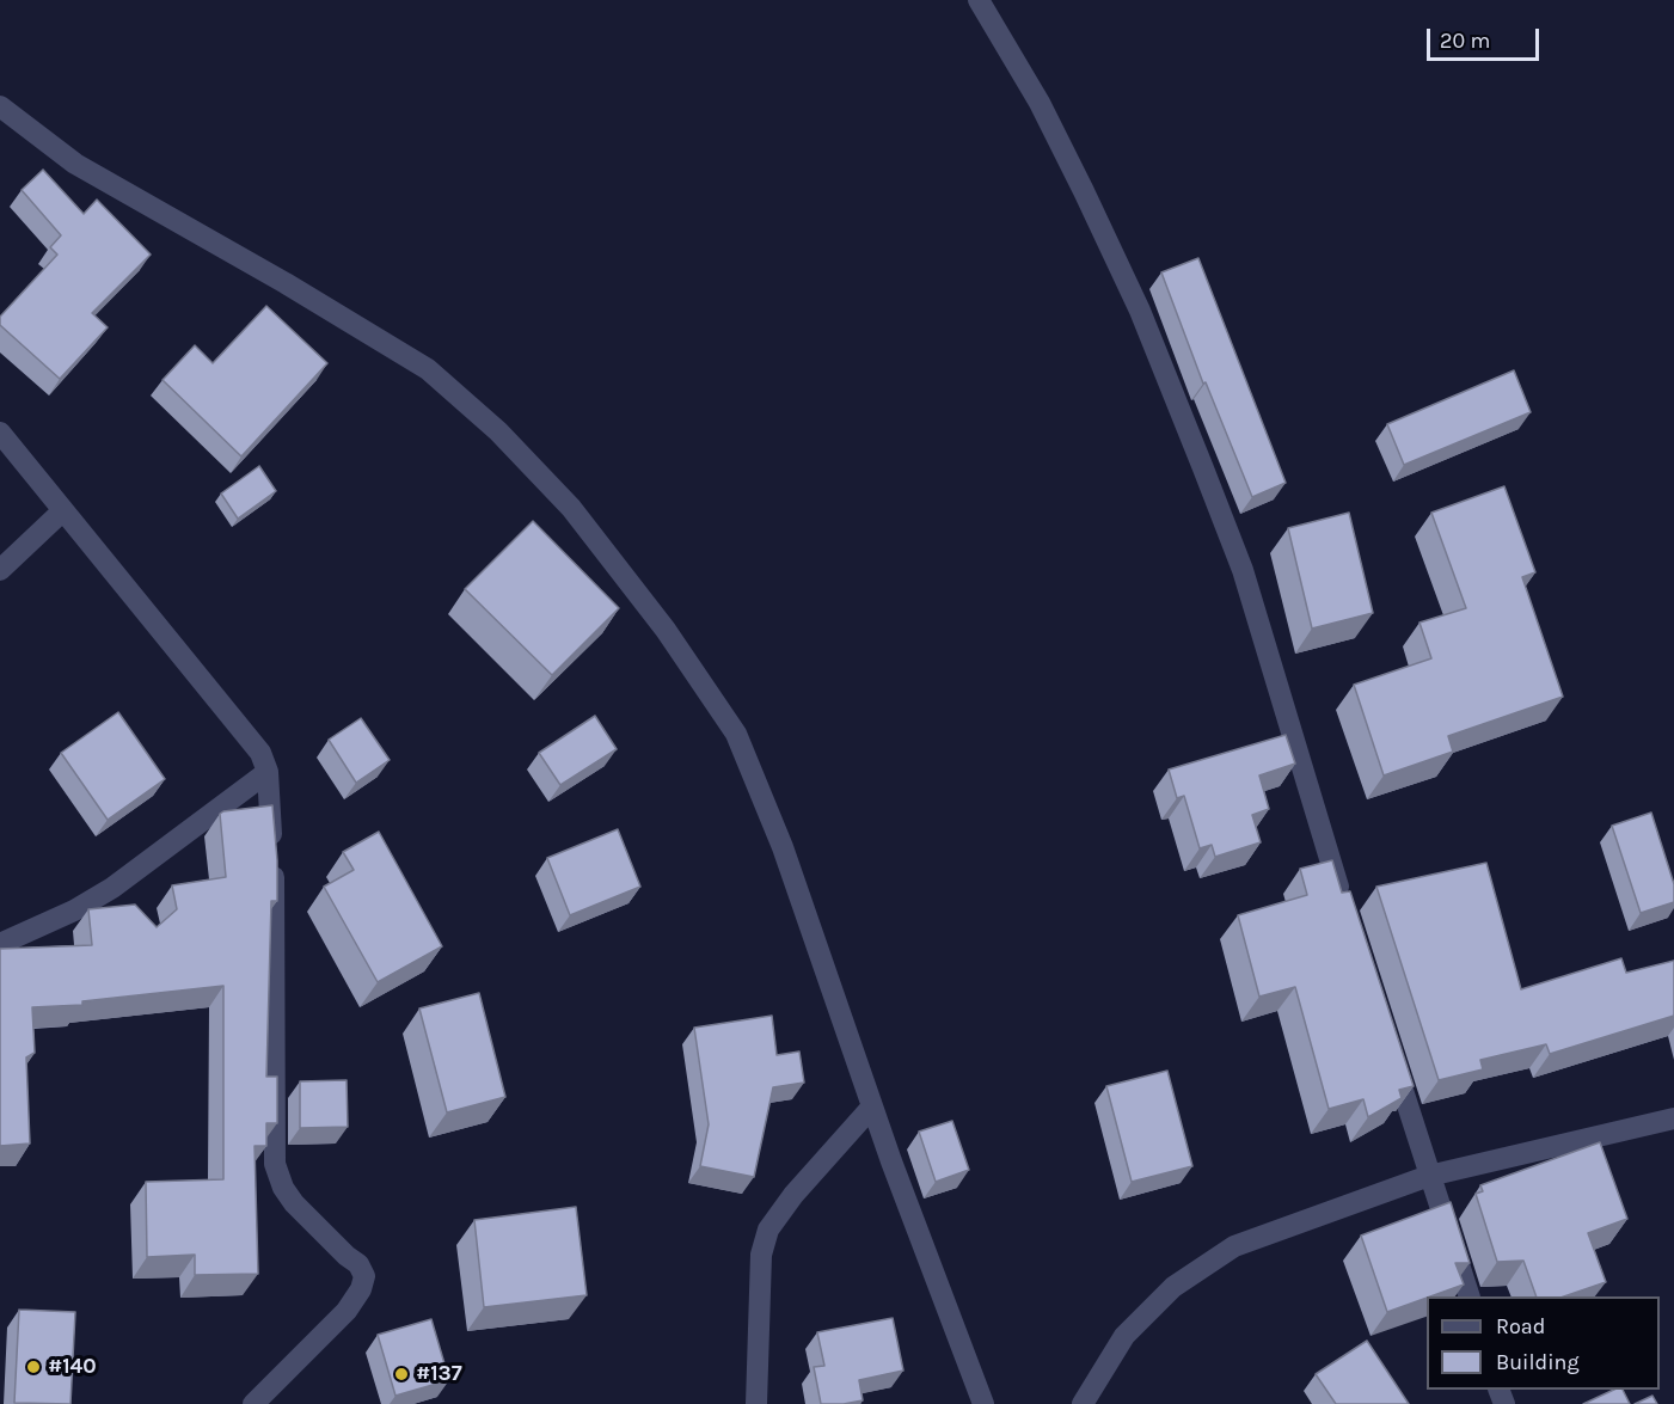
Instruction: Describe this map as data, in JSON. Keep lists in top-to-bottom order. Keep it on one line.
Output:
{"places":["#140","#137"],"legend":["Road","Building"],"scale_bar":"20 m"}
